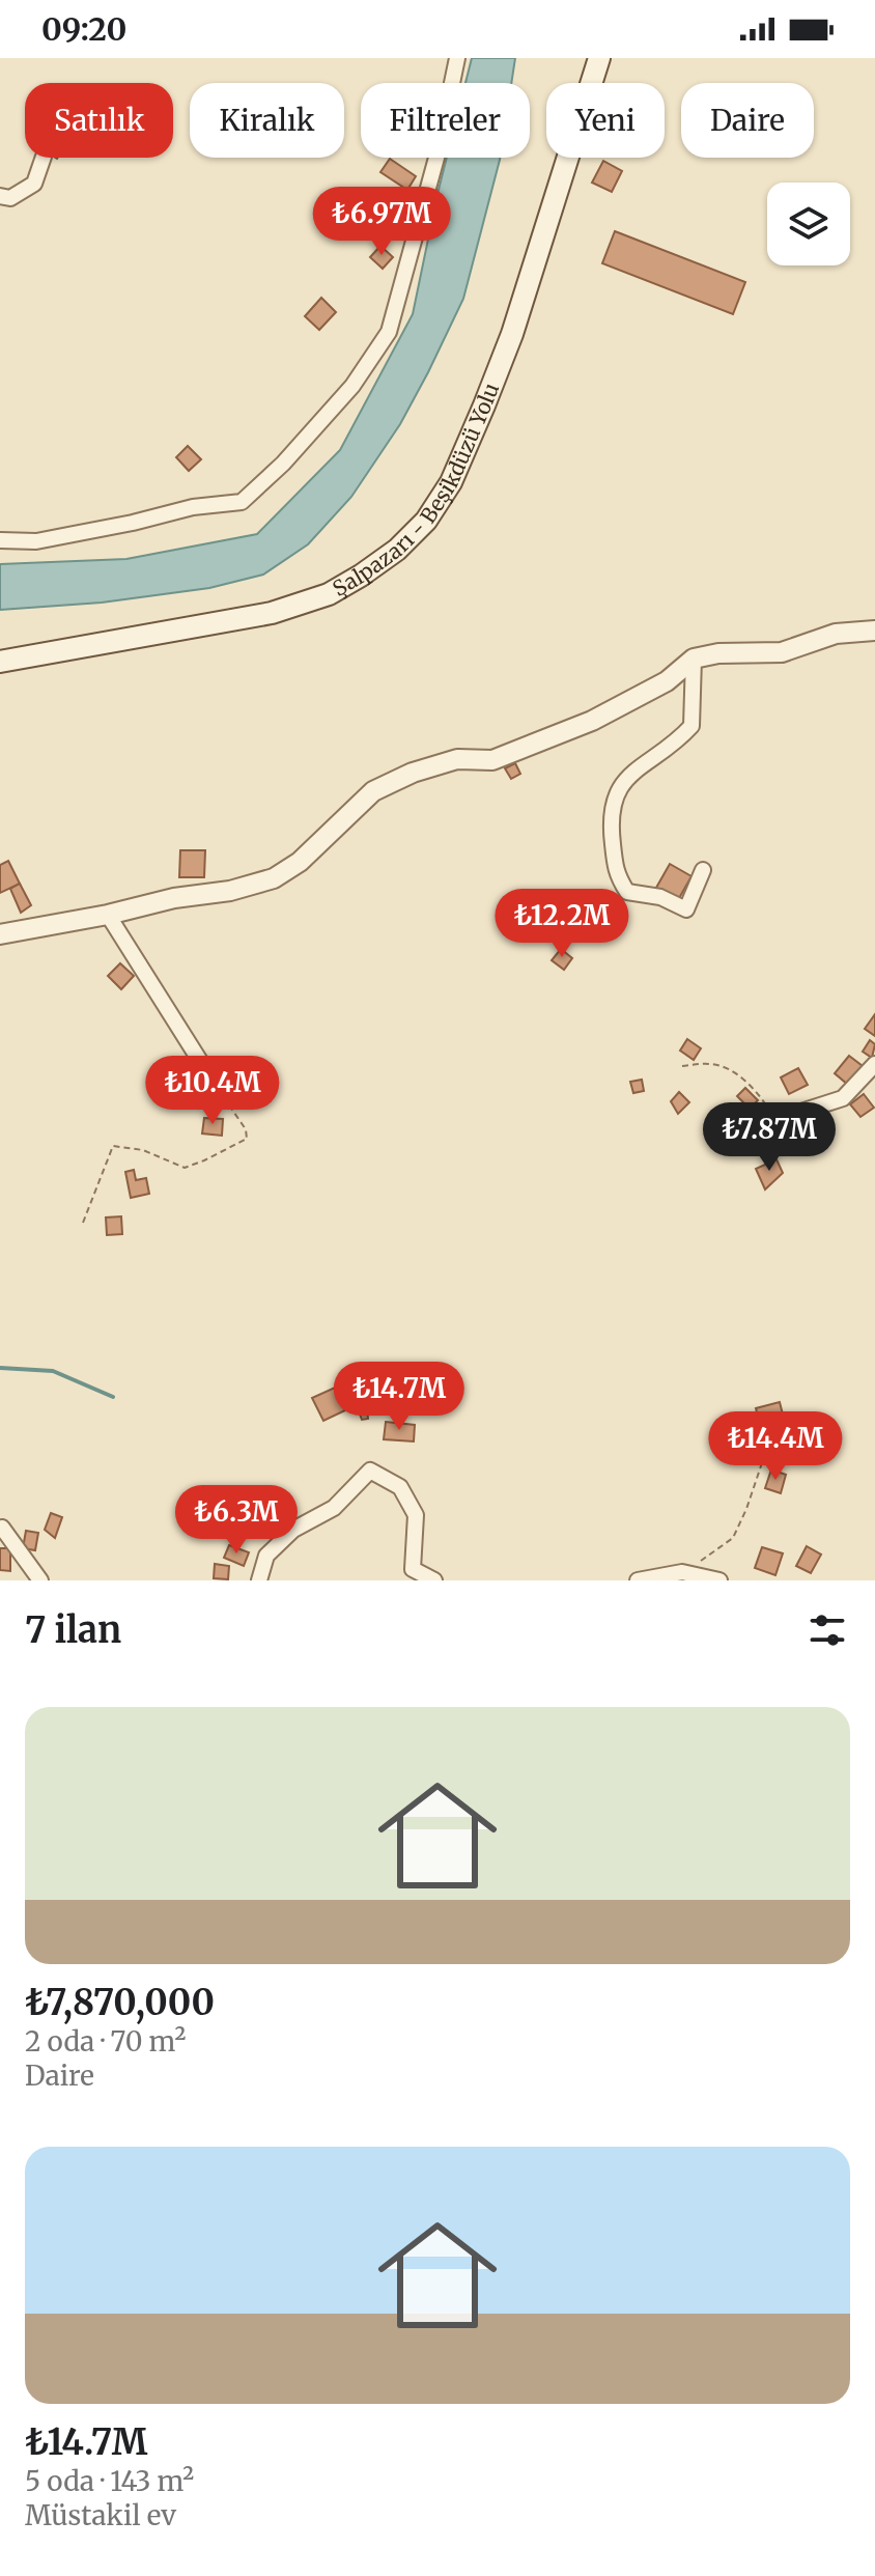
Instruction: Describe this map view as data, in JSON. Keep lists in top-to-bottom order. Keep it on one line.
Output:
{"streets":{"main road":["Şalpazarı - Beşikdüzü Yolu"]},"page":{"status":"09:20","chip":["Satılık","Kiralık","Filtreler","Yeni","Daire"],"price":["₺6.97M","₺12.2M","₺10.4M","₺7.87M","₺14.7M","₺14.4M","₺6.3M"],"heading":"7 ilan","list":[{"name":"₺7,870,000","note":"2 oda · 70 m² · Daire"},{"name":"₺14.7M","note":"5 oda · 143 m² · Müstakil ev"}]}}
